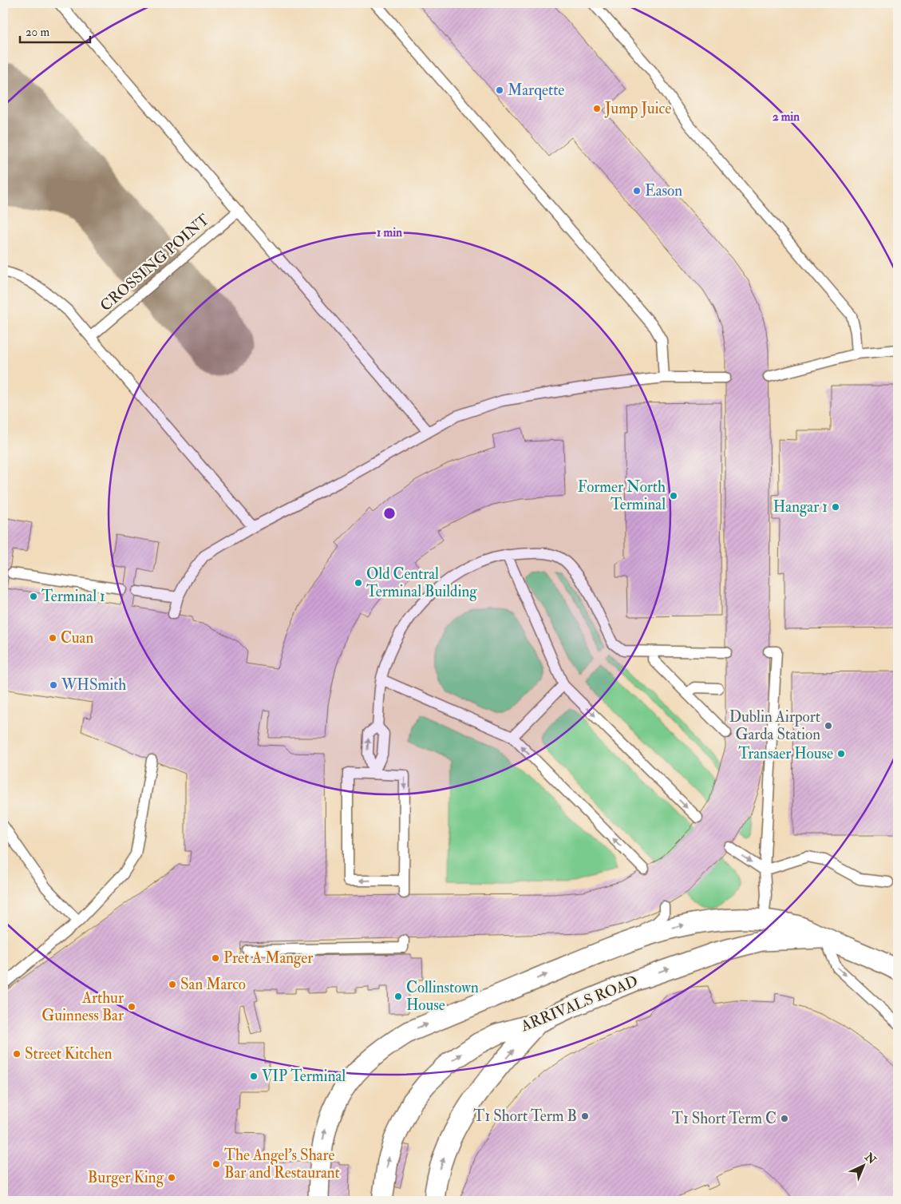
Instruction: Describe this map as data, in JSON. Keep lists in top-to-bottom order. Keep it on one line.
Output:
{"streets":{"street":["ARRIVALS ROAD"],"lane":["CROSSING POINT"]},"places":["Marqette","Jump Juice","Eason","Former North Terminal","Hangar 1","Old Central Terminal Building","Terminal 1","Cuan","WHSmith","Dublin Airport Garda Station","Transaer House","Pret A Manger","San Marco","Collinstown House","Arthur Guinness Bar","Street Kitchen","VIP Terminal","T1 Short Term B","T1 Short Term C","The Angel's Share Bar and Restaurant","Burger King"],"scale_bar":"20 m","north":"top right","rings":["2 min","1 min"]}
